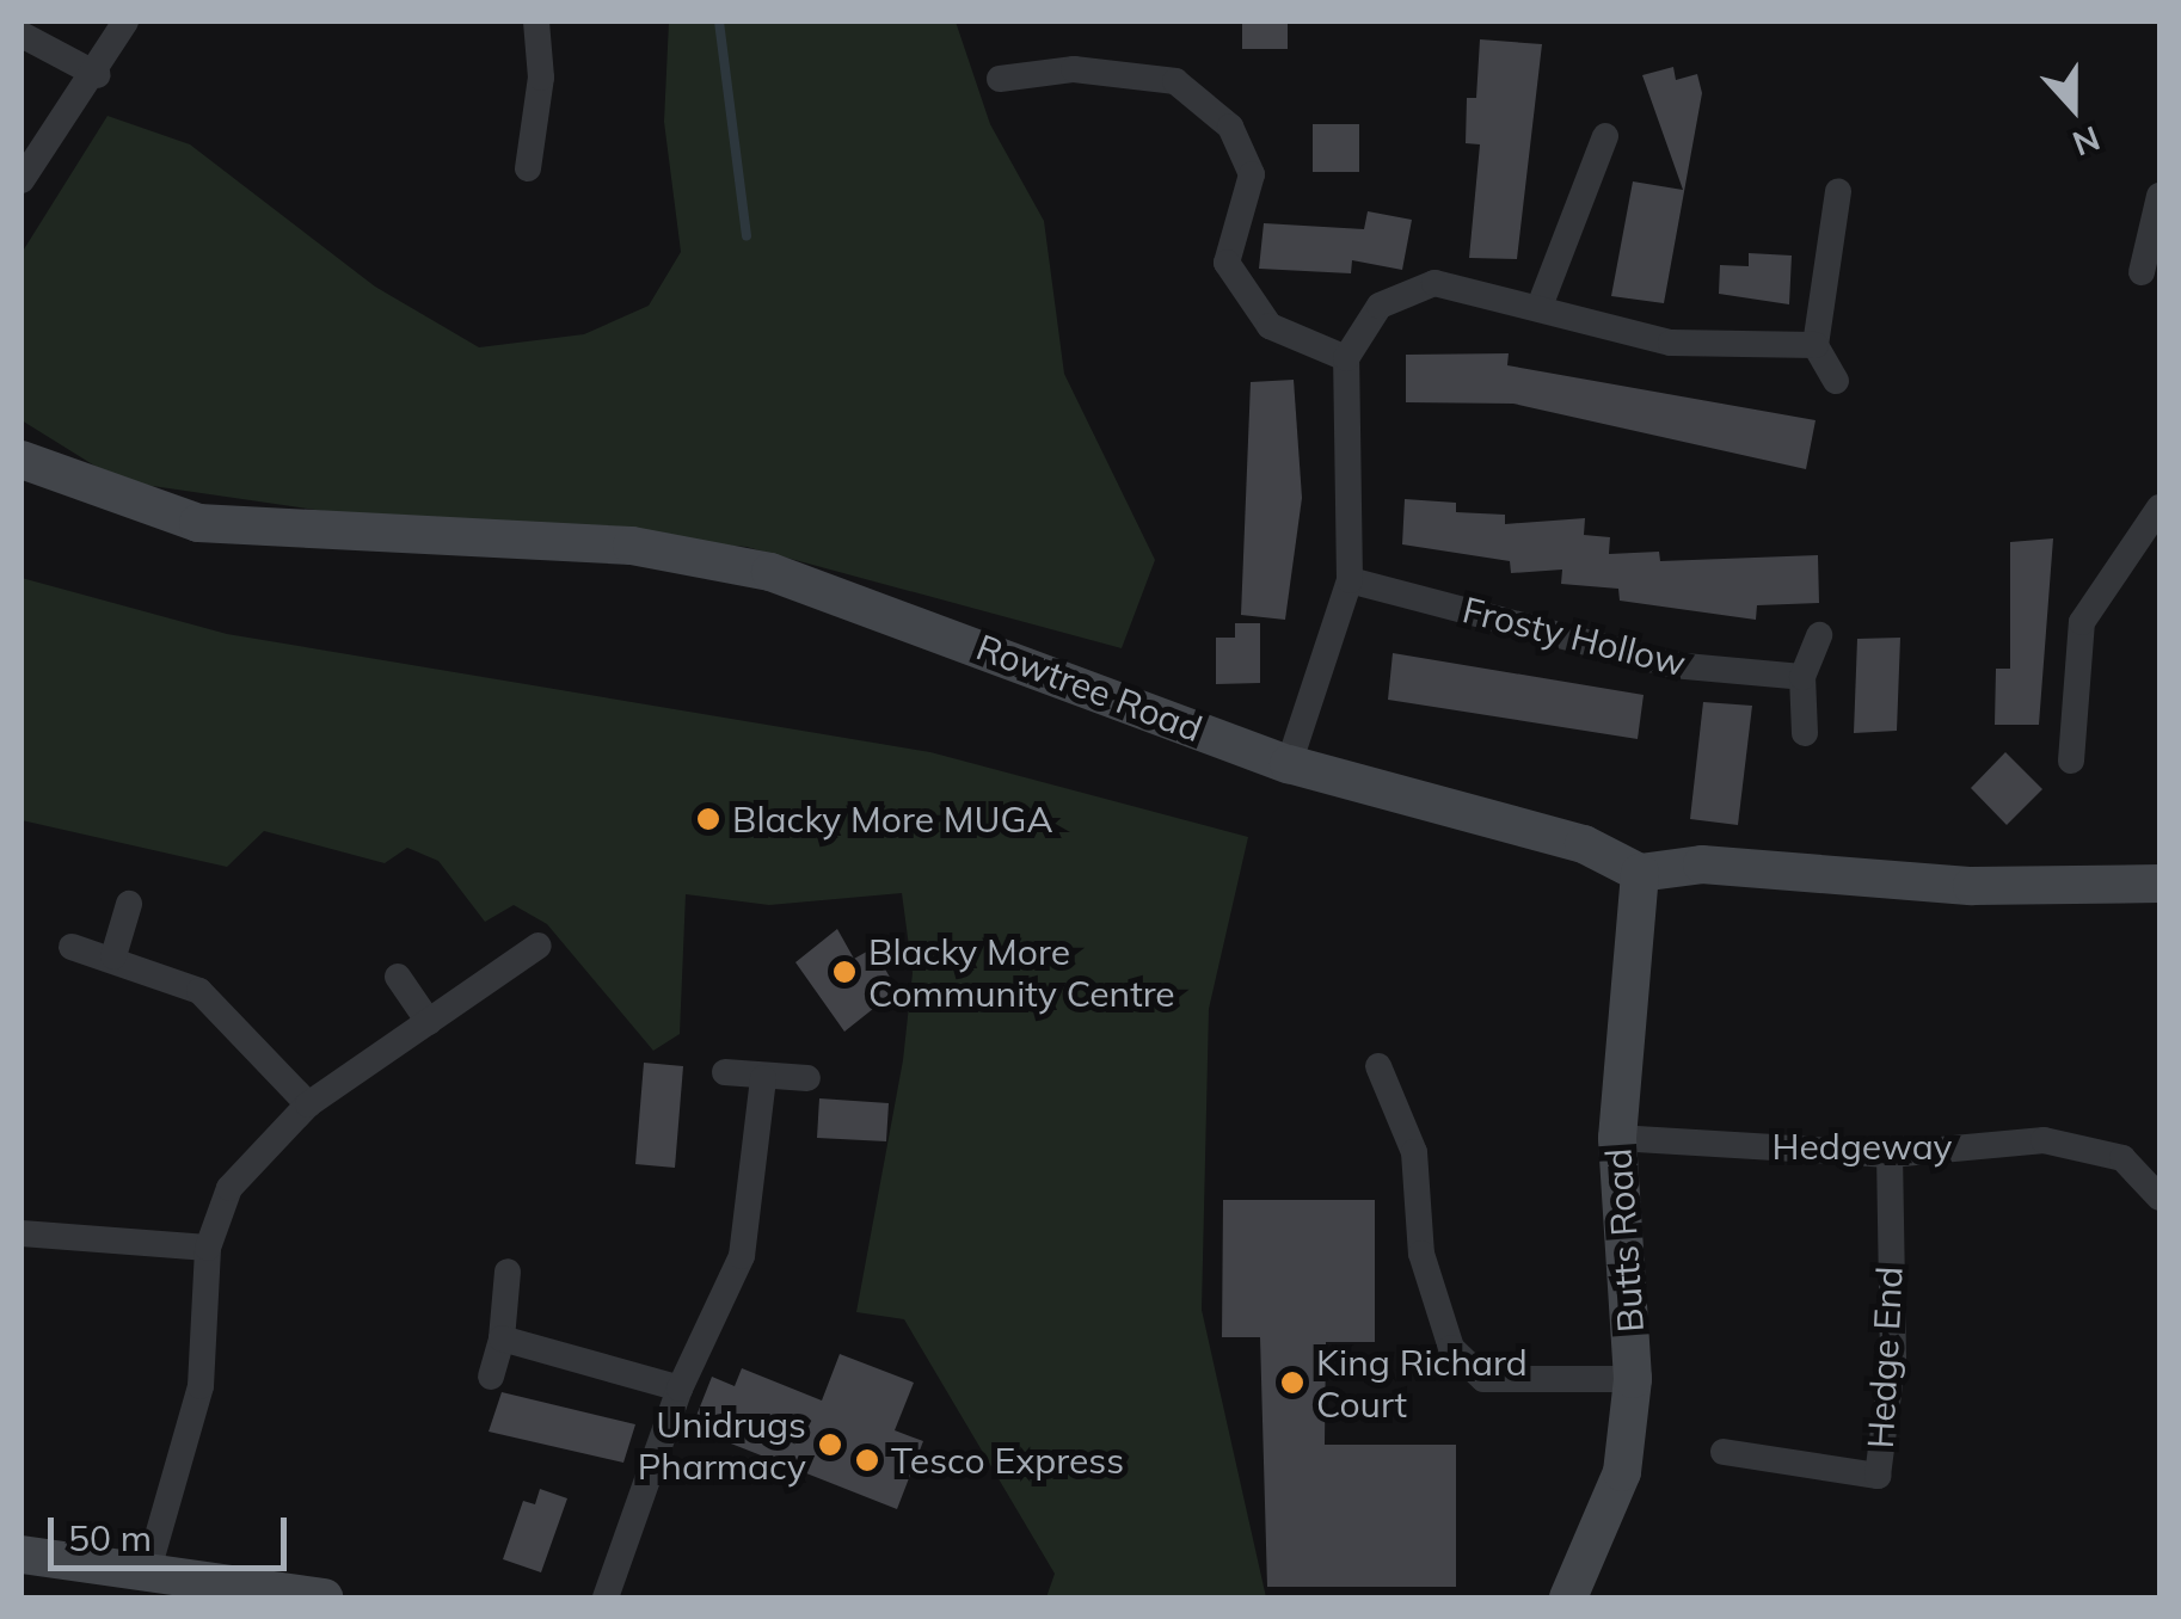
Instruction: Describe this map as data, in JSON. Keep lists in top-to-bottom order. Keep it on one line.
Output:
{"streets":{"street":["Frosty Hollow","Rowtree Road","Hedgeway","Butts Road","Hedge End"]},"crossings":[["Rowtree Road","Butts Road"],["Hedgeway","Butts Road"],["Hedgeway","Hedge End"]],"places":["Blacky More MUGA","Blacky More Community Centre","King Richard Court","Unidrugs Pharmacy","Tesco Express"],"scale_bar":"50 m","north":"bottom"}
